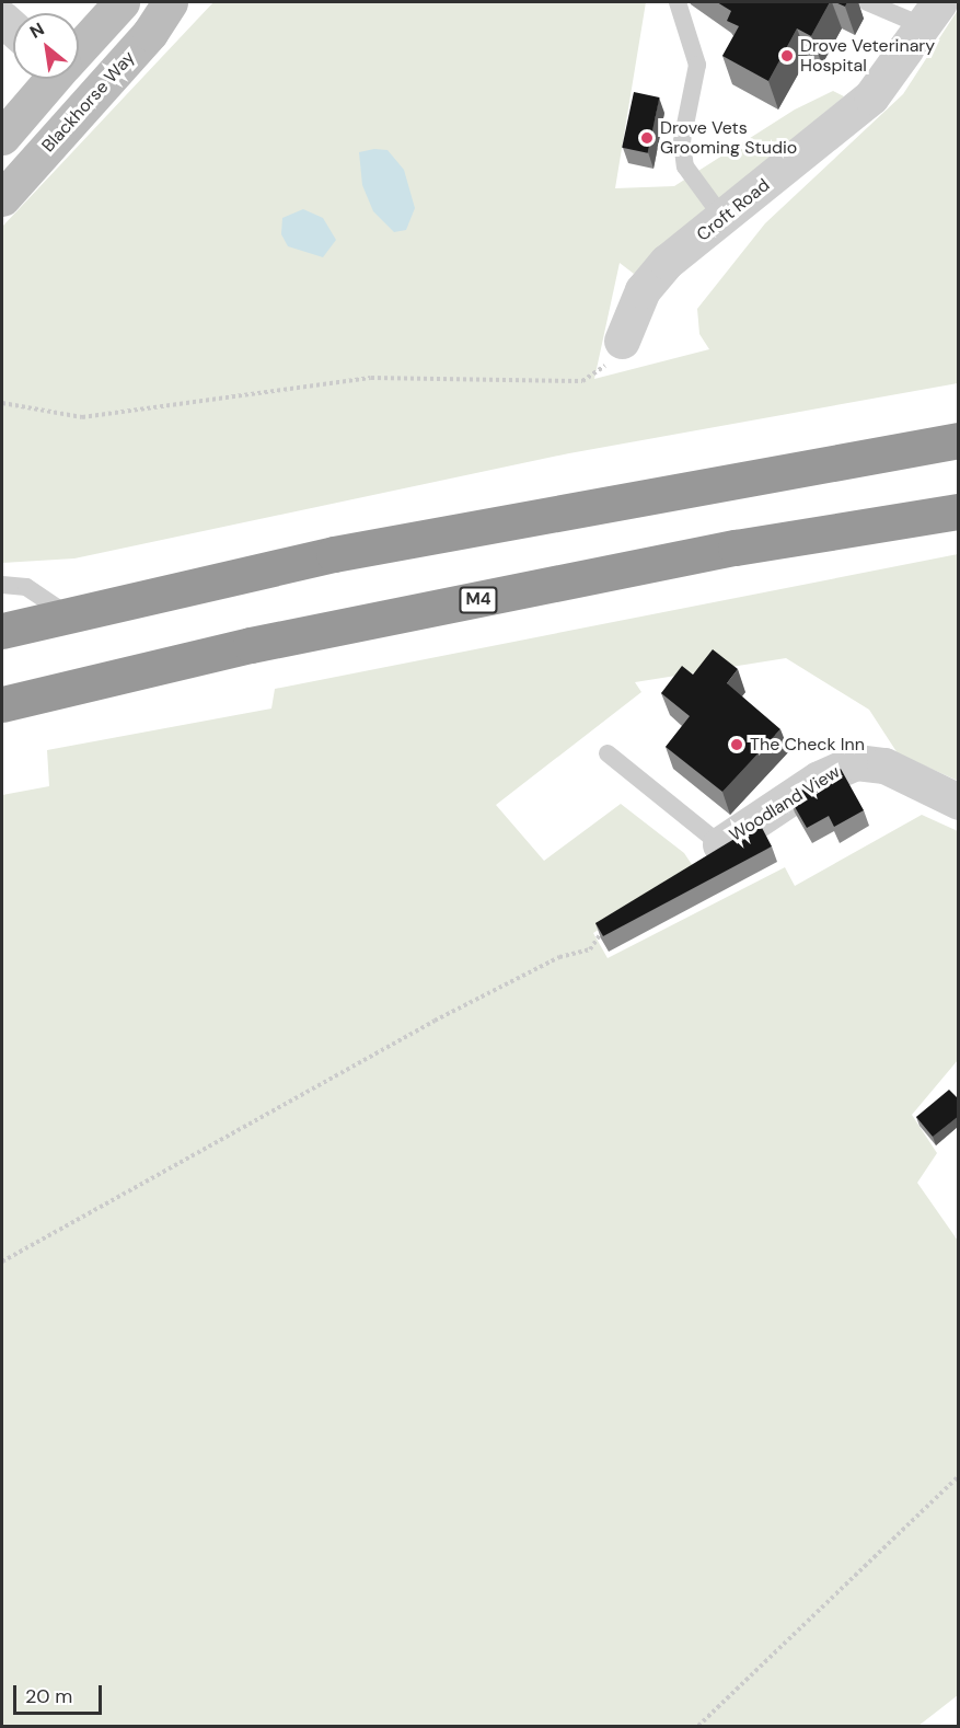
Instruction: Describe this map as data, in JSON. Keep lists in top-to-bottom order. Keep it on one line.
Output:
{"streets":{"highway":["M4"],"main road":["Blackhorse Way"],"street":["Croft Road","Woodland View"]},"places":["Drove Veterinary Hospital","Drove Vets Grooming Studio","The Check Inn"],"scale_bar":"20 m","north":"top left"}
